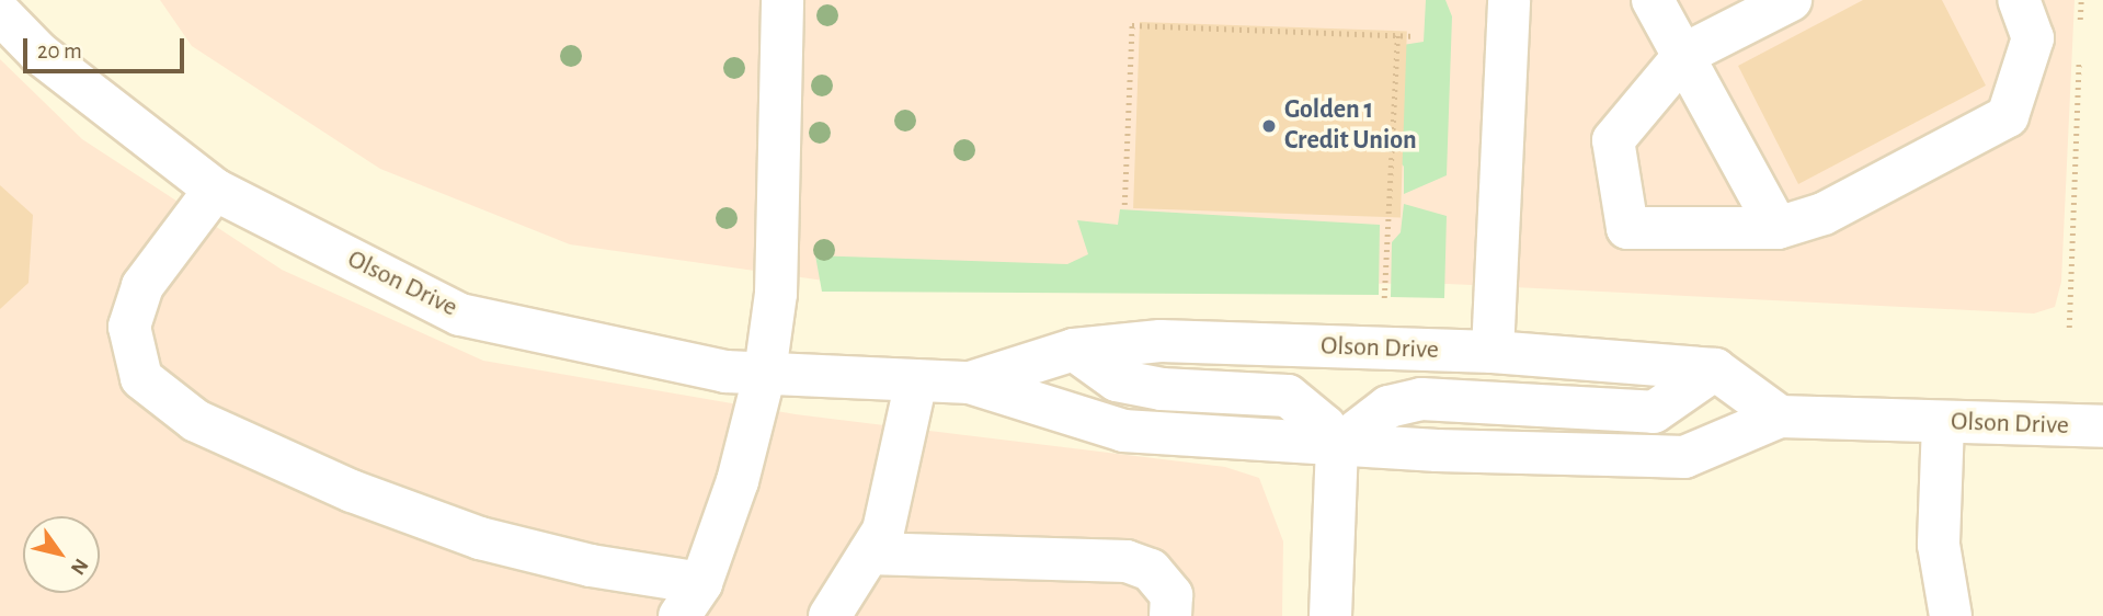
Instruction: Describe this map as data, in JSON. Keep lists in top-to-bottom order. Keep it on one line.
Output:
{"streets":{"street":["Olson Drive"]},"places":["Golden 1 Credit Union"],"scale_bar":"20 m","north":"bottom right"}
